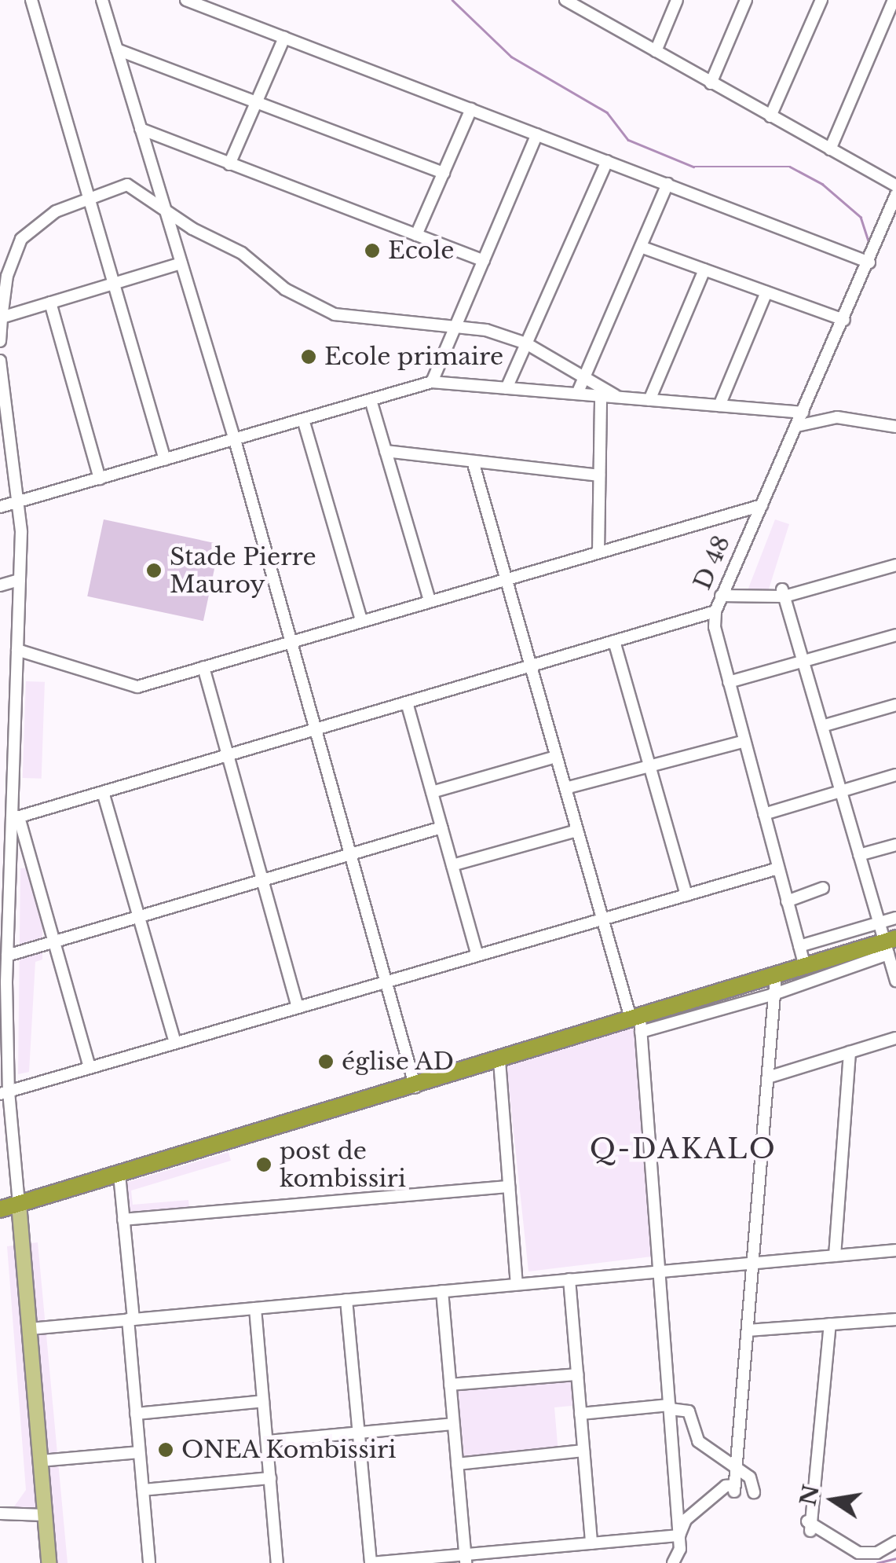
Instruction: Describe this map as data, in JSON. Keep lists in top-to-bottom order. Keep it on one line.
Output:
{"streets":{"street":["D 48"]},"districts":["Q-DAKALO"],"places":["Ecole","Ecole primaire","Stade Pierre Mauroy","église AD","post de kombissiri","ONEA Kombissiri"],"north":"left"}
